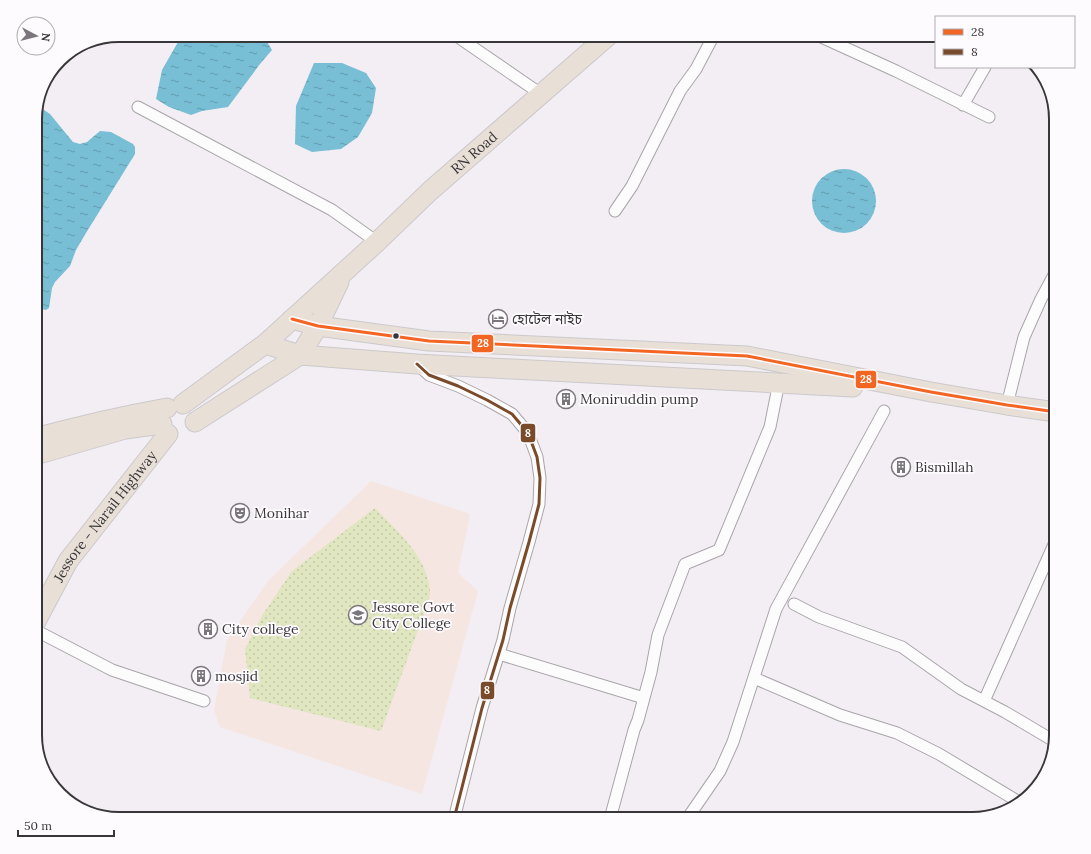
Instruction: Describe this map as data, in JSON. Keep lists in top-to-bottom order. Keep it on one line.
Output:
{"streets":{"highway":["RN Road","Jessore - Narail Highway"]},"crossings":[["RN Road","Jessore - Narail Highway"]],"places":{"hotel":["হোটেল নাইচ"],"building":["Moniruddin pump","Bismillah","City college","mosjid"],"theatre":["Monihar"],"school or university":["Jessore Govt City College"]},"lines":["transit line 28","transit line 8"],"legend":["28","8"],"scale_bar":"50 m","north":"right"}
